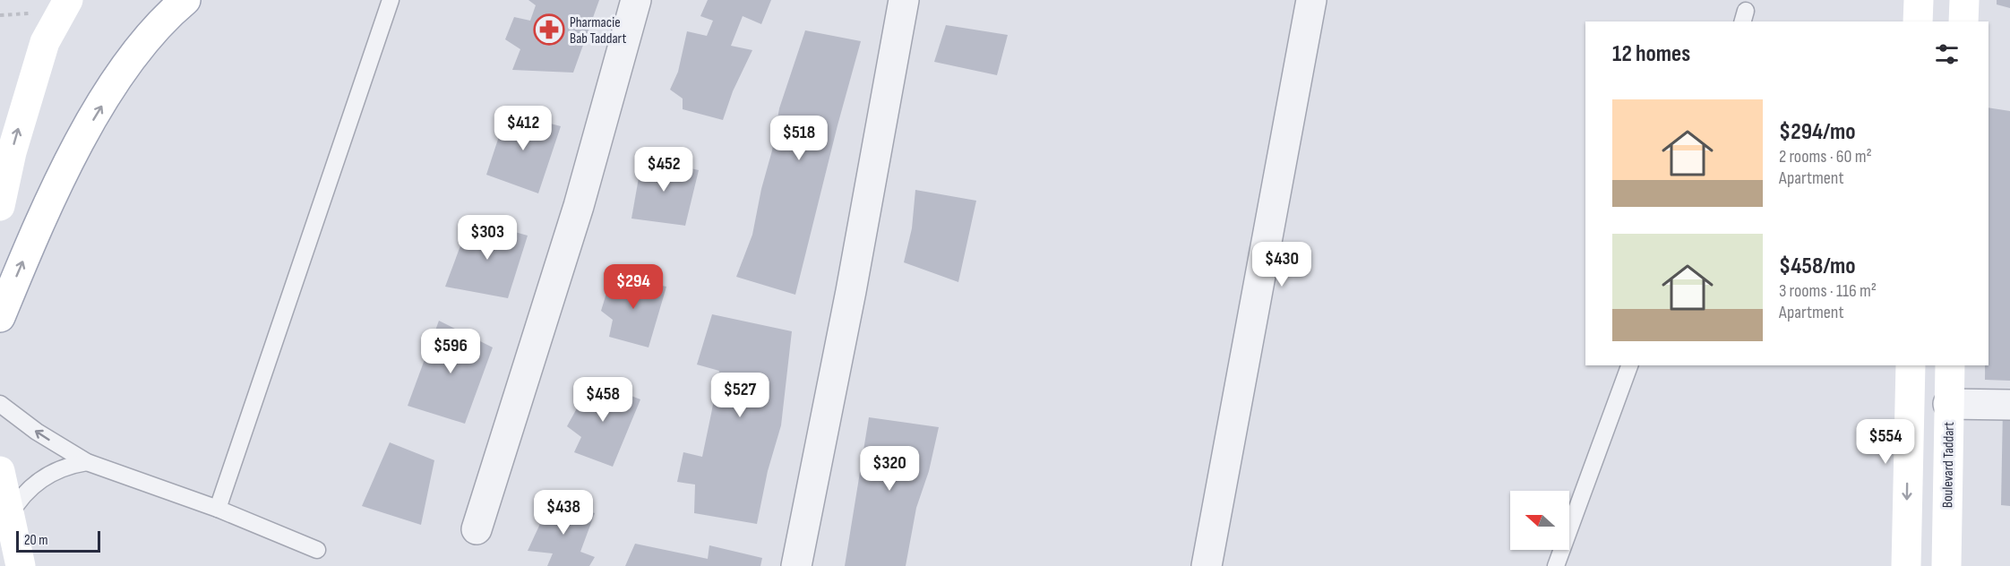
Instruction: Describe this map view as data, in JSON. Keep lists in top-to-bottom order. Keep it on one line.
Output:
{"streets":{"main road":["Boulevard Taddart"]},"places":{"pharmacy":["Pharmacie Bab Taddart"]},"scale_bar":"20 m","north":"left","page":{"heading":"12 homes","list":[{"name":"$294/mo","note":"2 rooms · 60 m² · Apartment"},{"name":"$458/mo","note":"3 rooms · 116 m² · Apartment"}],"price":["$412","$518","$452","$303","$430","$294","$596","$527","$458","$554","$320","$438"],"scale":"20 m"}}
